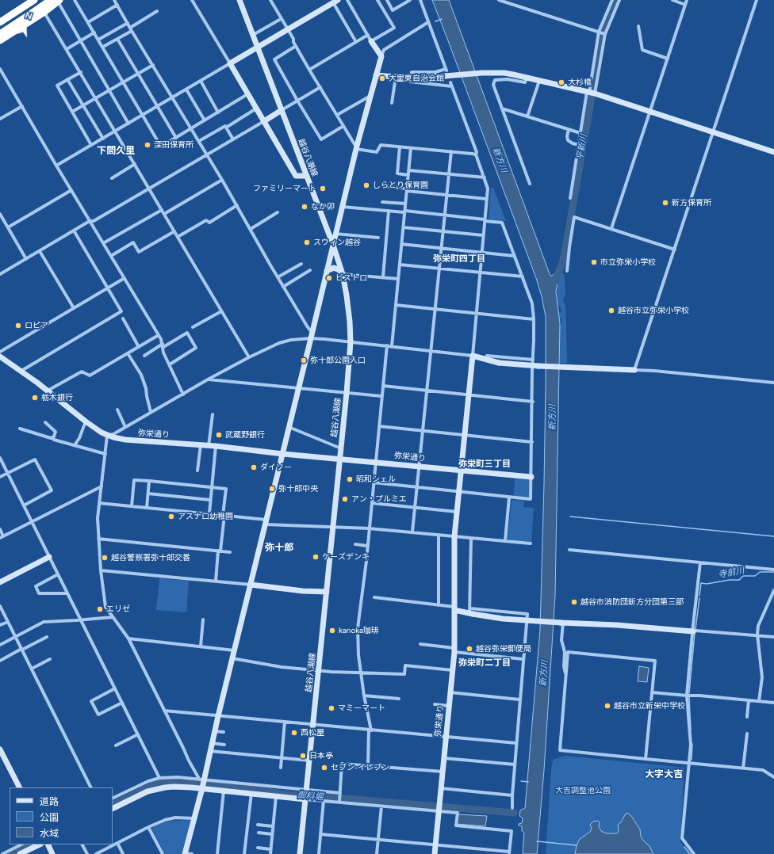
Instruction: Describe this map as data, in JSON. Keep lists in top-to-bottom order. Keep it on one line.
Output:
{"streets":{"street":["越谷八潮線","弥栄通り"]},"crossings":[["越谷八潮線","弥栄通り"]],"districts":["下間久里","弥栄町四丁目","弥栄町三丁目","弥十郎","弥栄町二丁目","大字大吉"],"water":["平新川","新方川","寺前川","御料堀"],"parks":["大吉調整池公園"],"places":["大里東自治会館","大杉橋","深田保育所","しらとり保育園","ファミリーマート","新方保育所","なか卯","スウィン越谷","市立弥栄小学校","ビストロ","越谷市立弥栄小学校","ロピア","弥十郎公園入口","栃木銀行","武蔵野銀行","ダイソー","昭和シェル","弥十郎中央","アン・プルミエ","アスナロ幼稚園","ケーズデンキ","越谷警察署弥十郎交番","越谷市消防団新方分団第三部","エリゼ","kanoka珈琲","越谷弥栄郵便局","越谷市立新栄中学校","マミーマート","西松屋","日本亭","セブン-イレブン"],"legend":["道路","公園","水域"],"north":"top"}
